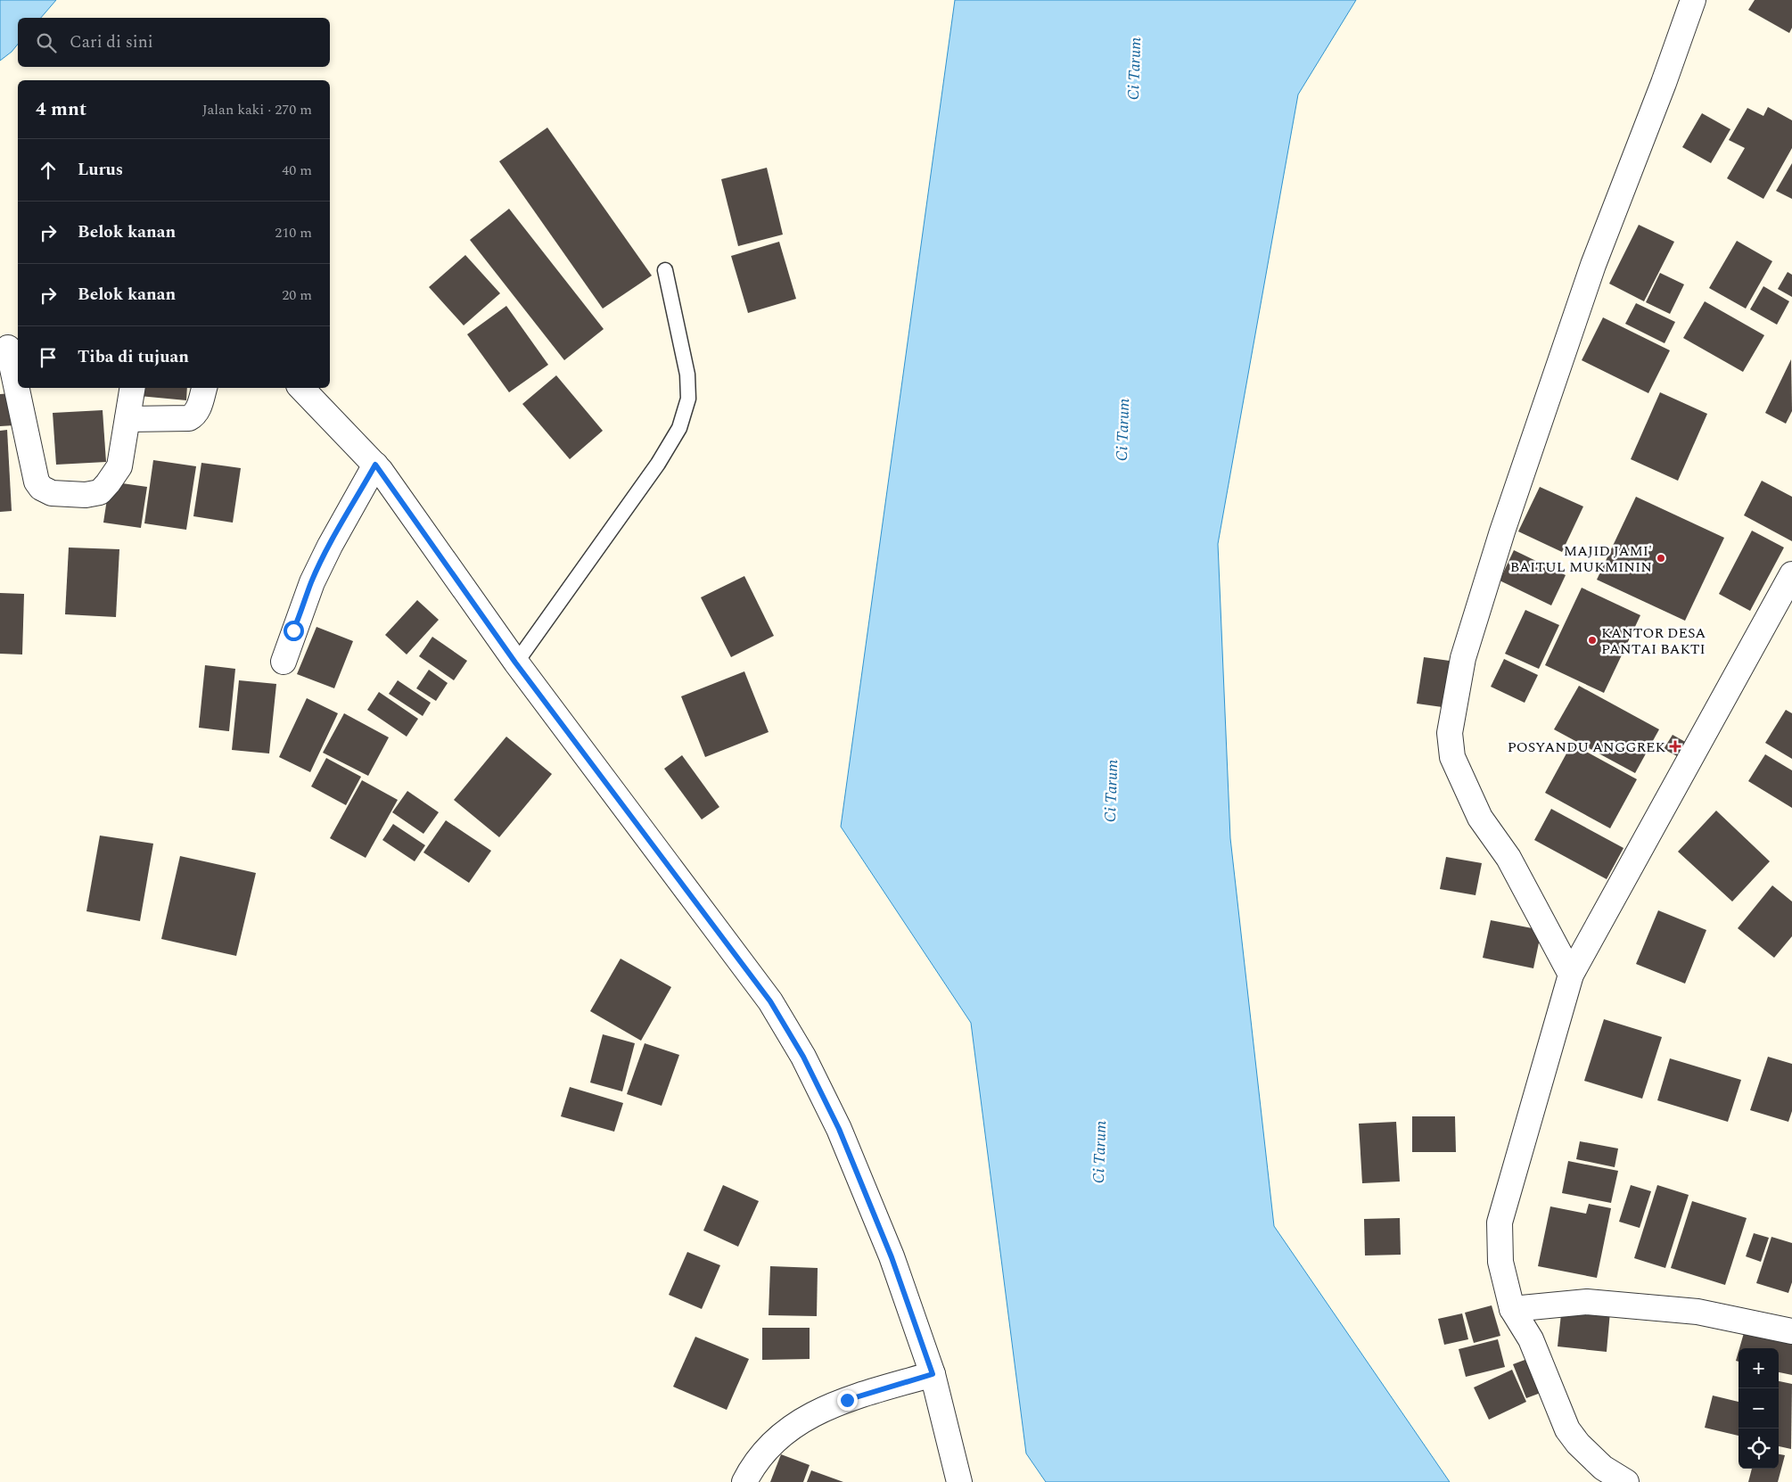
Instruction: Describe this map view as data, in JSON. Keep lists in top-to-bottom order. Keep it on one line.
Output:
{"water":["Ci Tarum"],"places":{"other":["MAJID JAMI' BAITUL MUKMININ","KANTOR DESA PANTAI BAKTI"],"health":["POSYANDU ANGGREK"]},"page":{"search":"Cari di sini","heading":["4 mnt","Jalan kaki · 270 m"],"list":[["Lurus","40 m"],["Belok kanan","210 m"],["Belok kanan","20 m"],"Tiba di tujuan"],"map_buttons":["+","−"]}}
